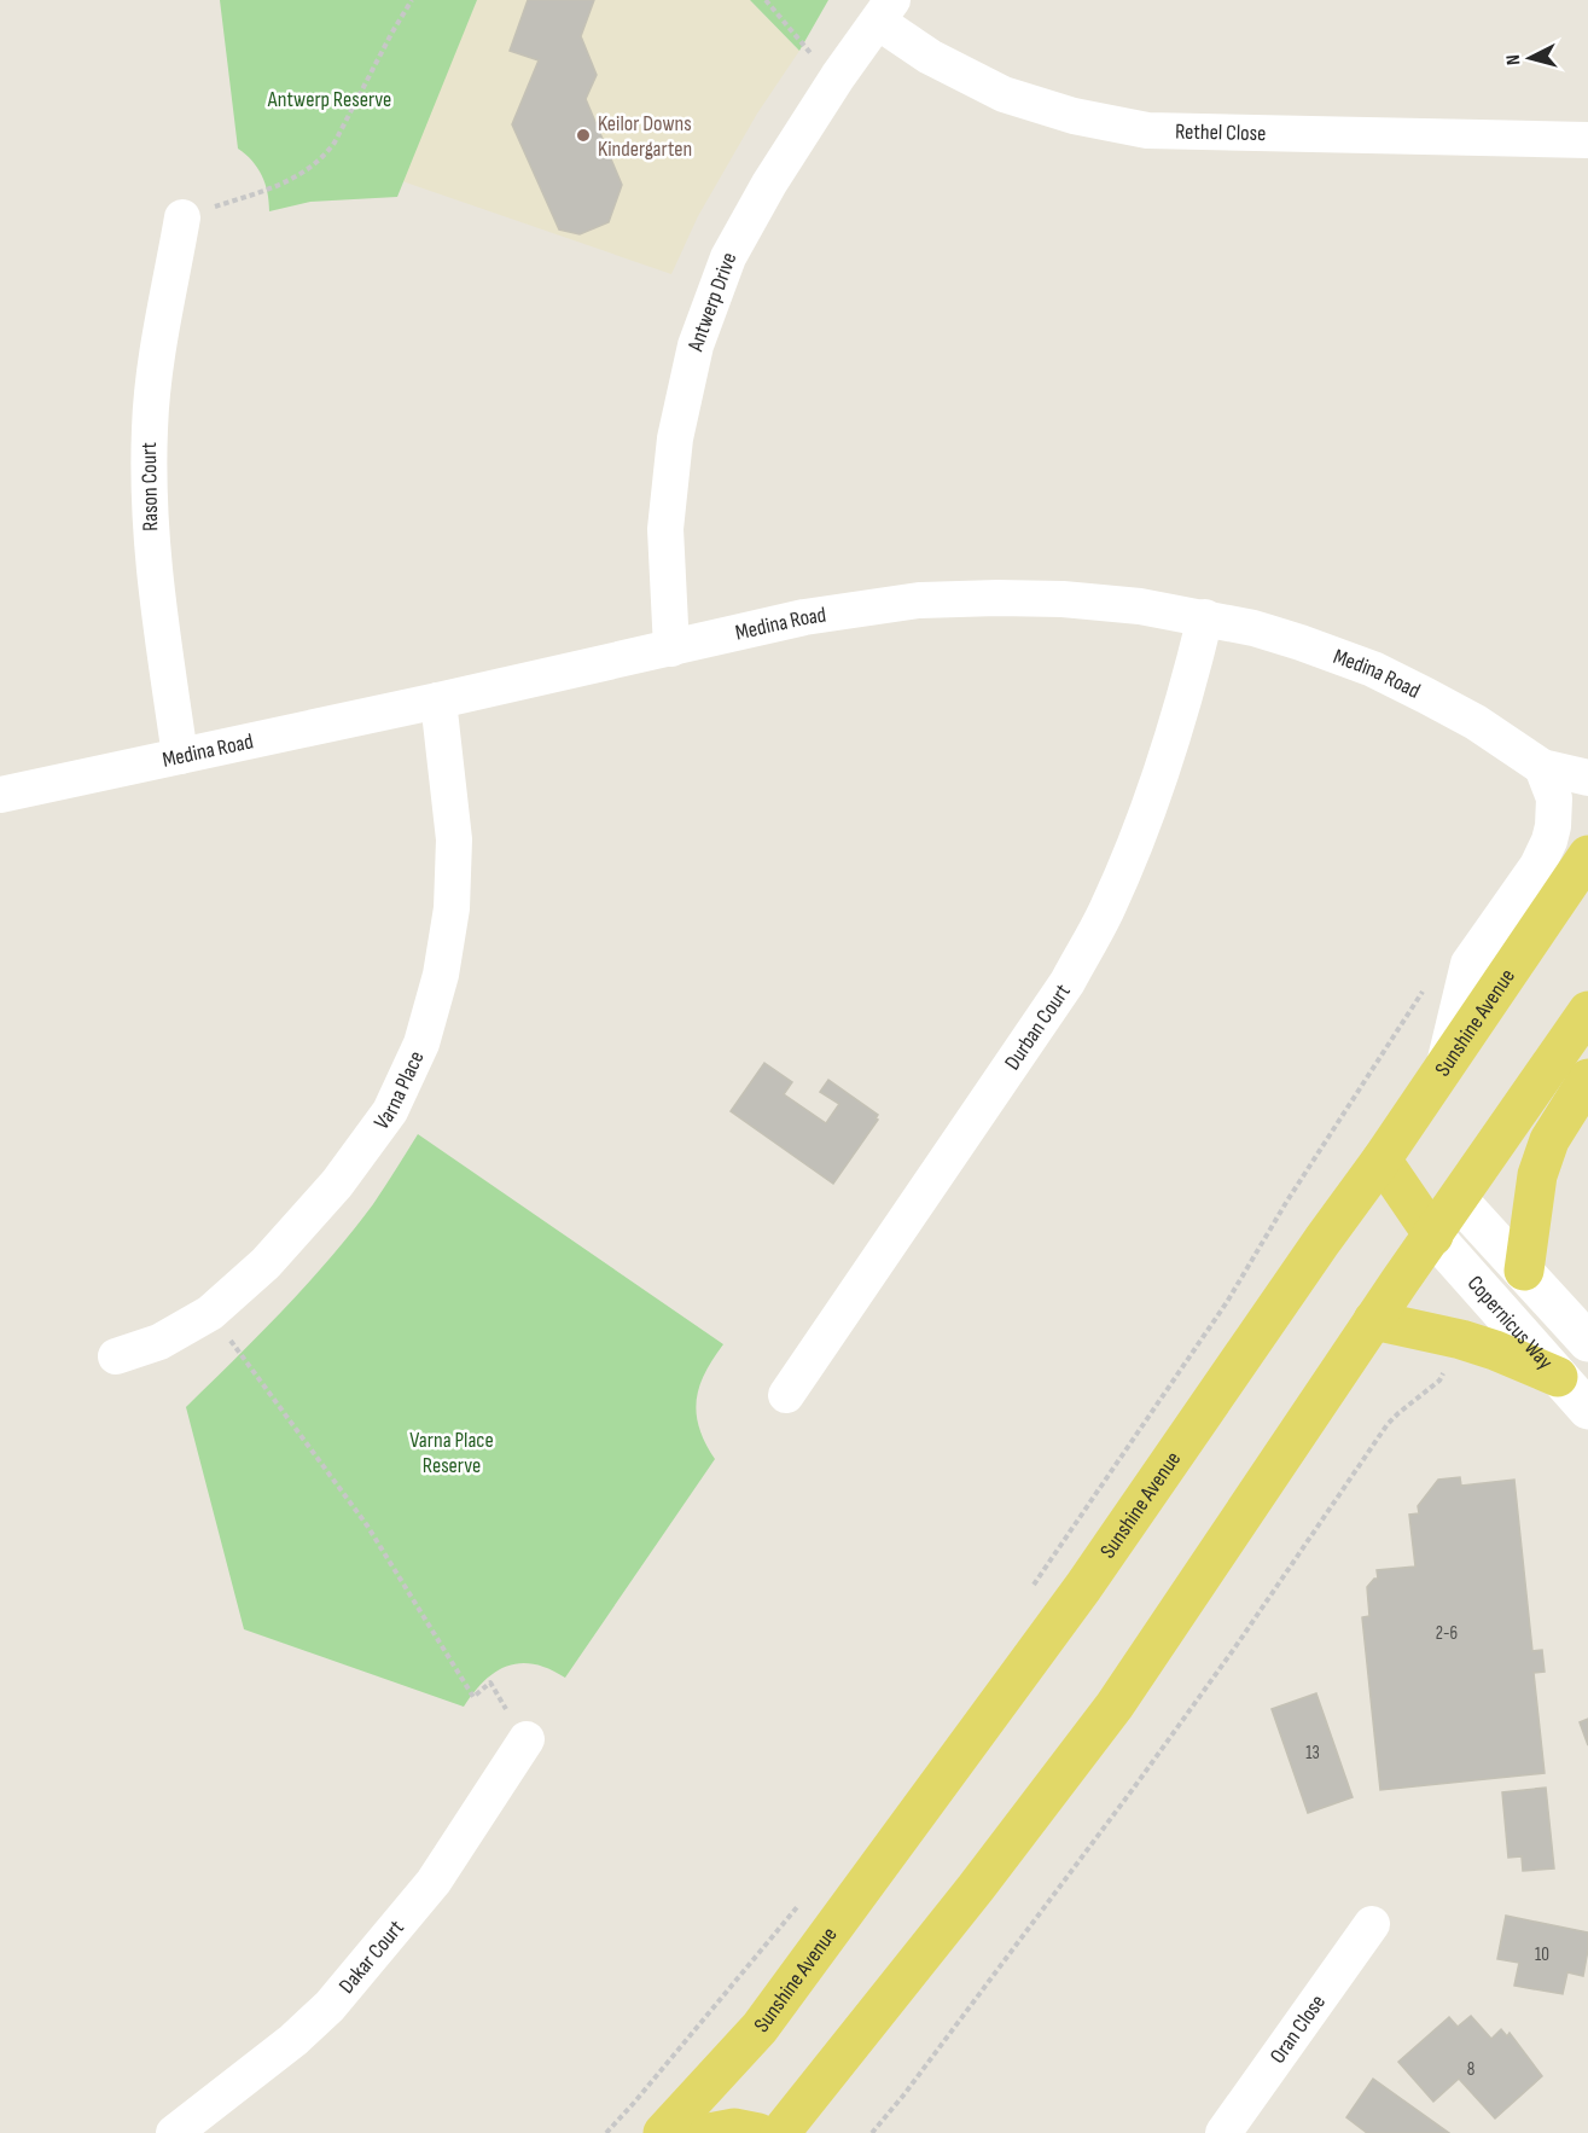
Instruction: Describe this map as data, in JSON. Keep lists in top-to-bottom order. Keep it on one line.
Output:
{"streets":{"main road":["Sunshine Avenue"],"street":["Rethel Close","Antwerp Drive","Rason Court","Medina Road","Durban Court","Varna Place","Copernicus Way","Dakar Court","Oran Close"]},"crossings":[["Rethel Close","Antwerp Drive"],["Antwerp Drive","Medina Road"],["Rason Court","Medina Road"],["Medina Road","Durban Court"],["Medina Road","Varna Place"]],"parks":["Antwerp Reserve","Varna Place Reserve"],"places":["Keilor Downs Kindergarten"],"house_numbers":["2-6","13","10","8"],"north":"left"}
